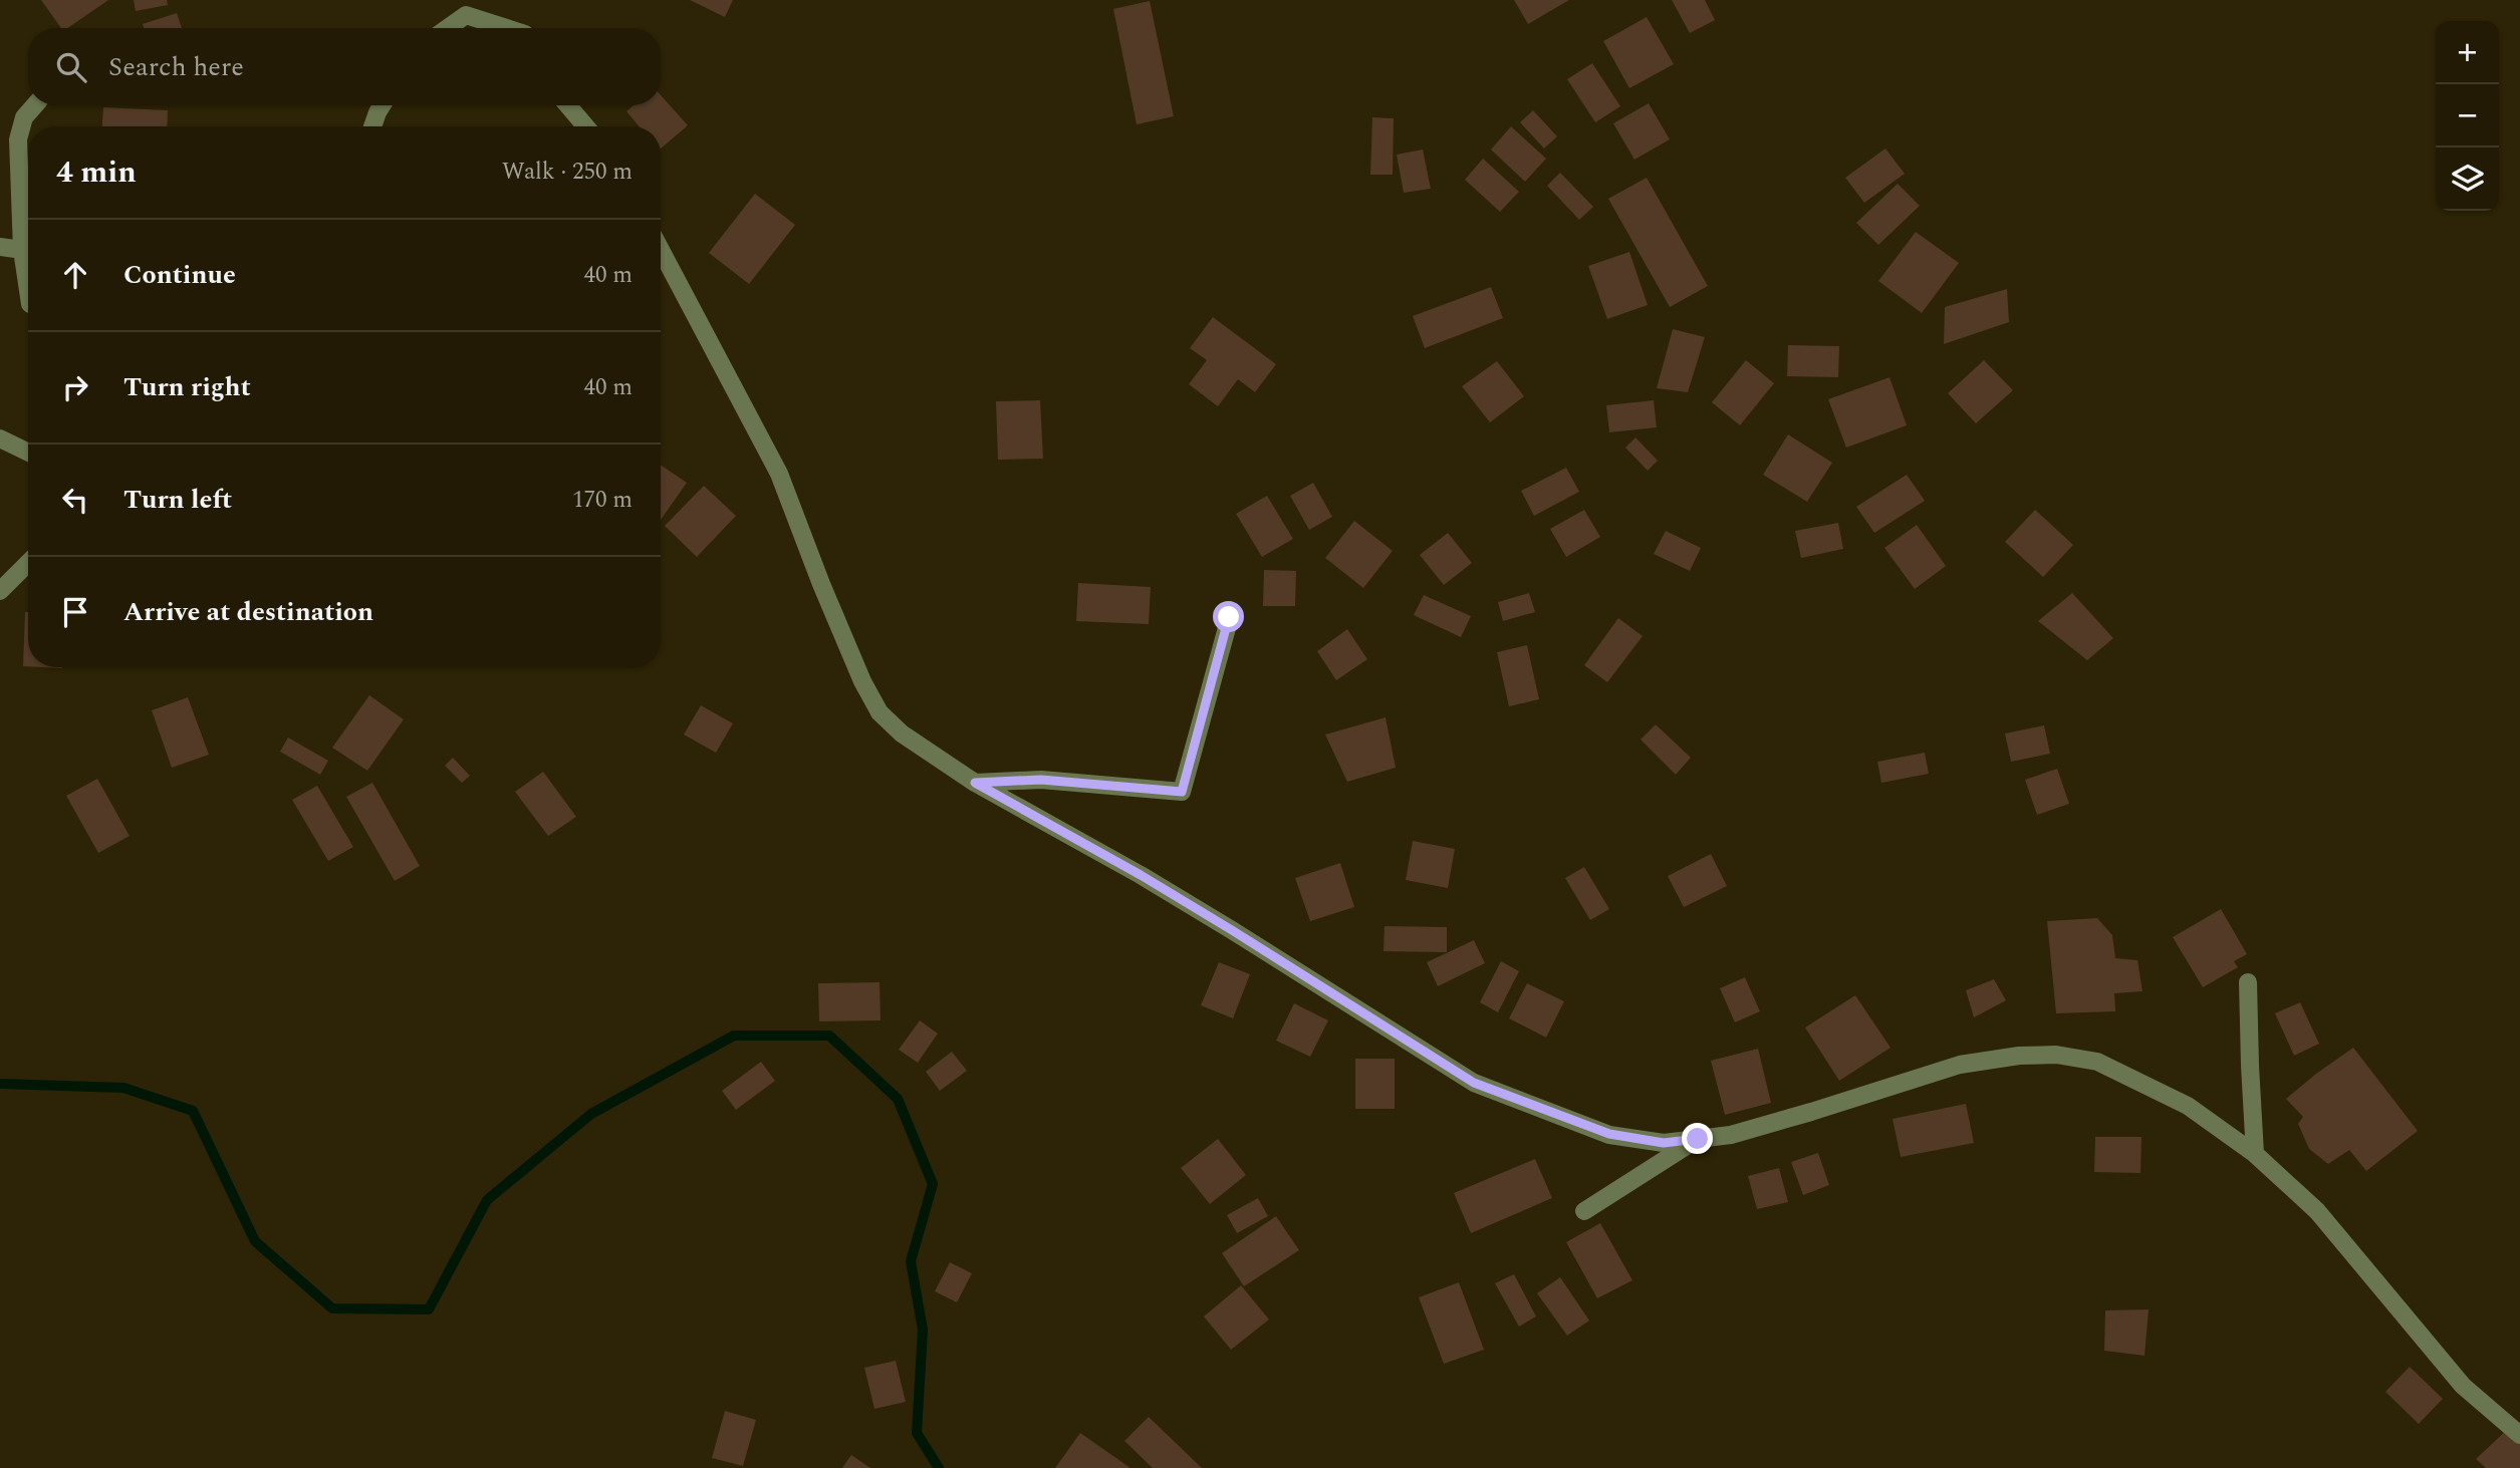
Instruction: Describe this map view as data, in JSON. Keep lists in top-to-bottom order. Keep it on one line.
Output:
{"page":{"map_buttons":["+","−"],"search":"Search here","heading":["4 min","Walk · 250 m"],"list":[["Continue","40 m"],["Turn right","40 m"],["Turn left","170 m"],"Arrive at destination"]}}
